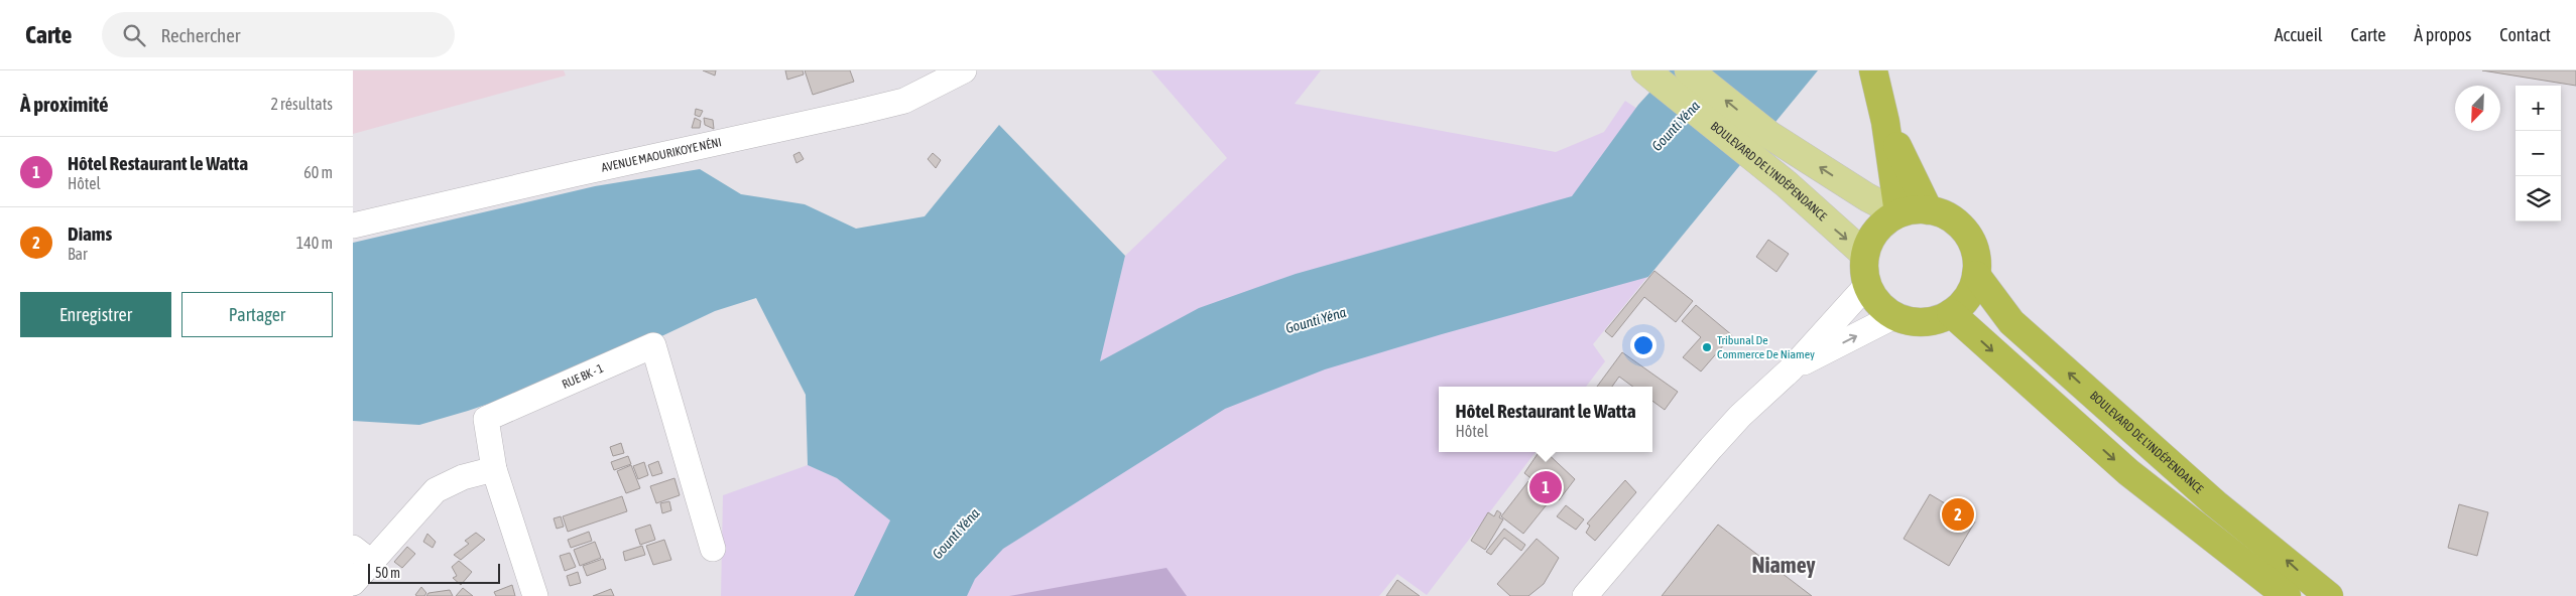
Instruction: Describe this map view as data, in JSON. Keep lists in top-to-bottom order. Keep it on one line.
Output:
{"streets":{"highway":["BOULEVARD DE L'INDÉPENDANCE"],"street":["AVENUE MAOURIKOYE NÉNI","RUE BK - 1"]},"districts":["Niamey"],"water":["Gounti Yéna"],"places":["Tribunal De Commerce De Niamey"],"scale_bar":"50 m","north":"bottom left","page":{"header":"Carte","search":"Rechercher","nav":["Accueil","Carte","À propos","Contact"],"heading":["À proximité","2 résultats"],"map_buttons":["+","−"],"list":[{"mark":"1","name":"Hôtel Restaurant le Watta","note":"Hôtel","value":"60 m"},{"mark":"2","name":"Diams","note":"Bar","value":"140 m"}],"buttons":["Enregistrer","Partager"],"popup":["Hôtel Restaurant le Watta","Hôtel"],"pins":["1","2"],"scale":"50 m"}}
